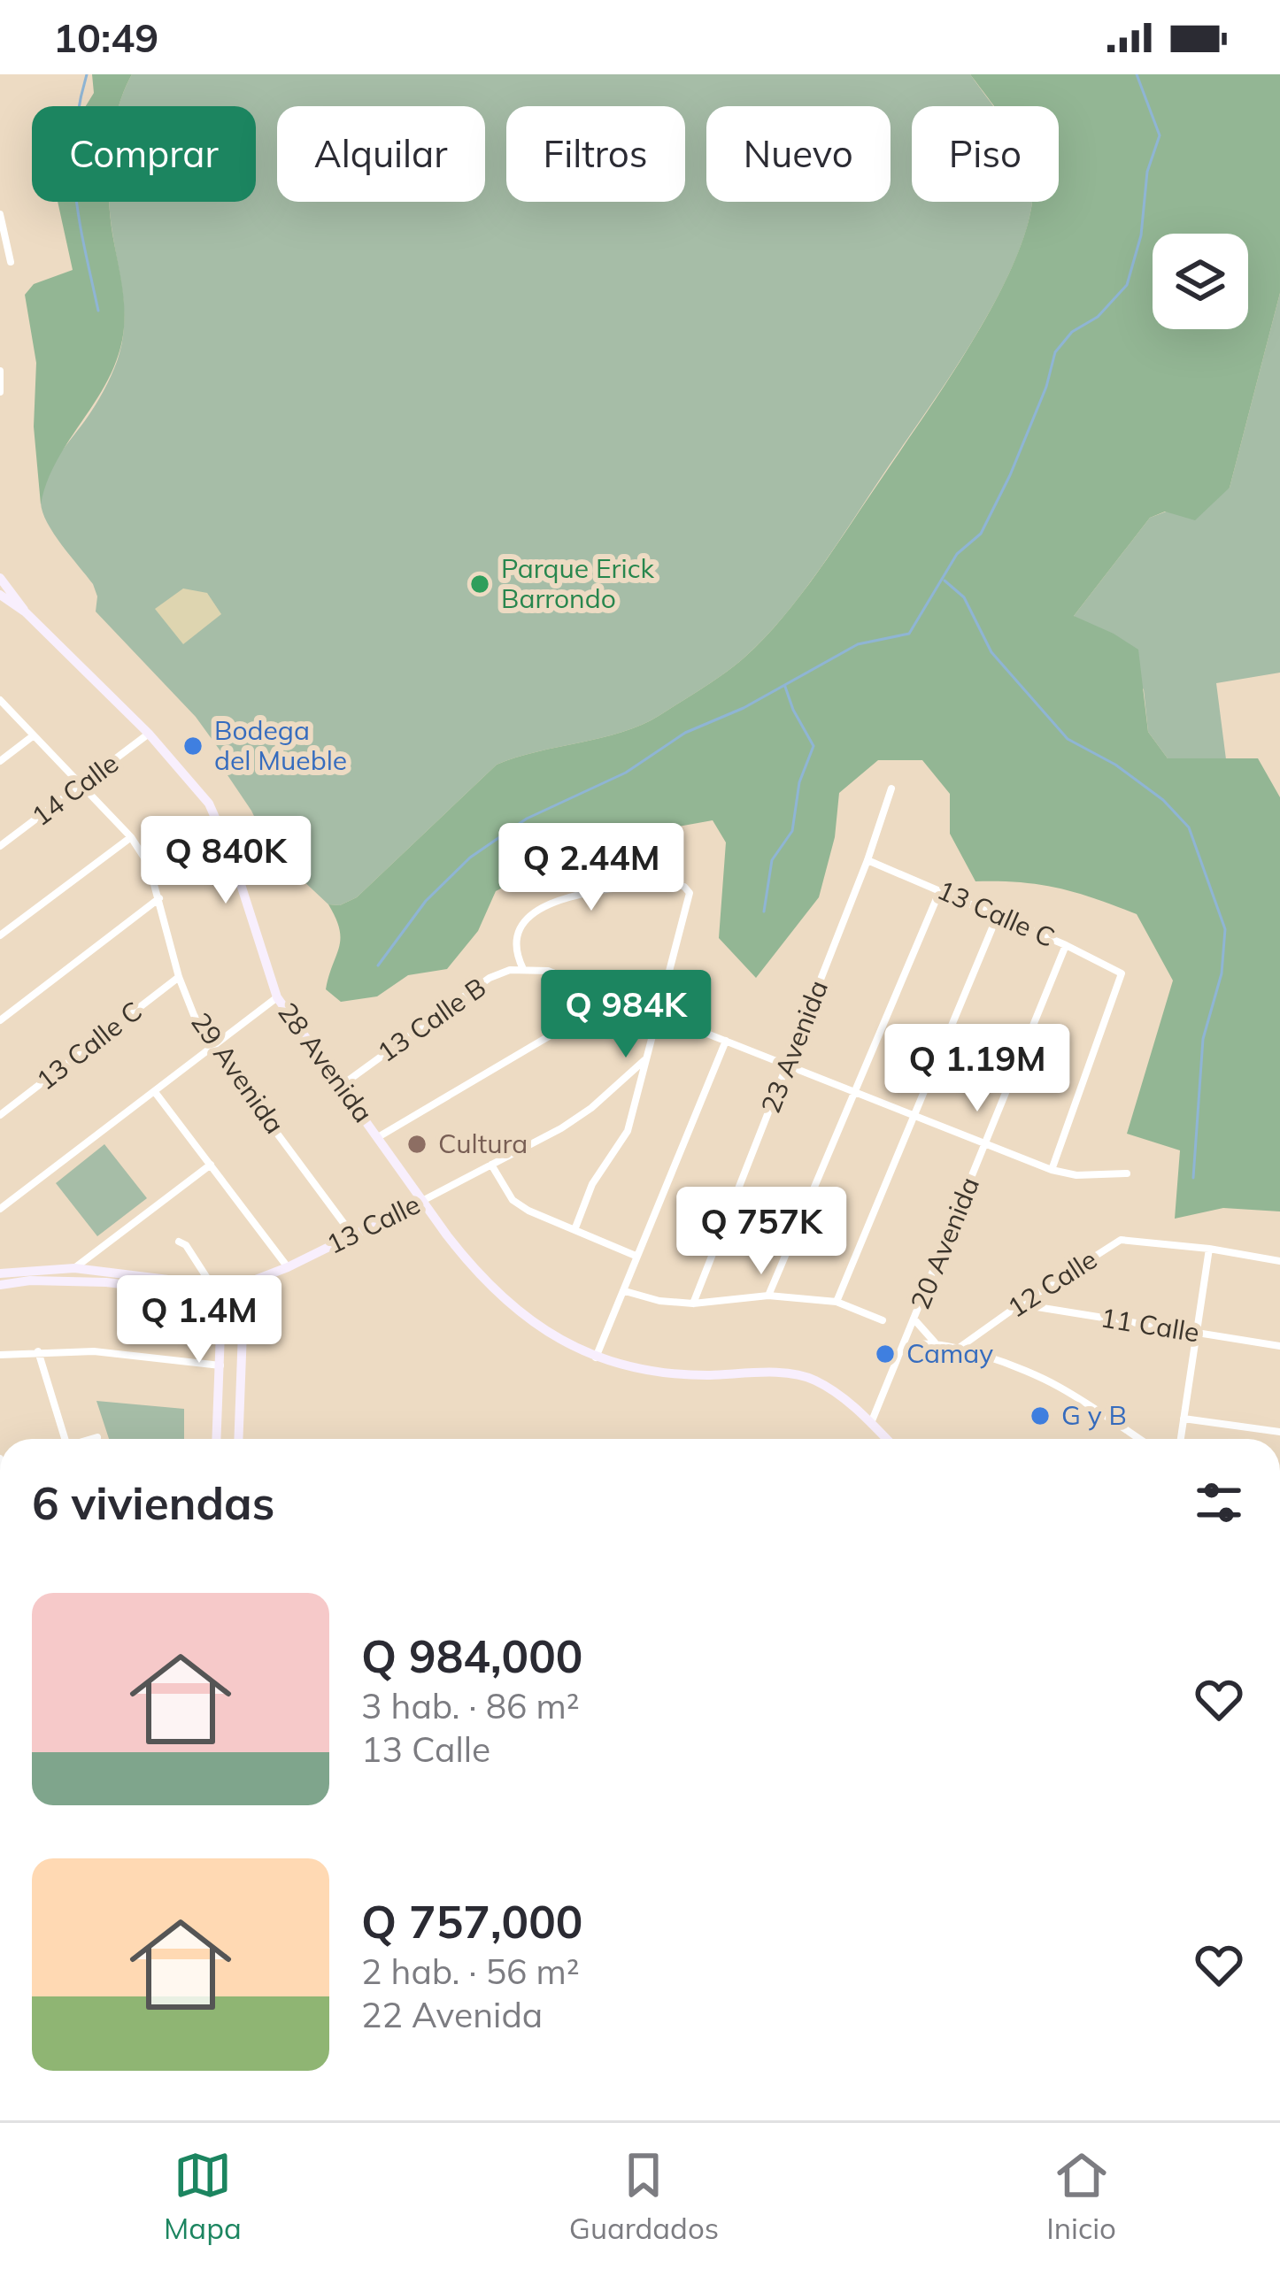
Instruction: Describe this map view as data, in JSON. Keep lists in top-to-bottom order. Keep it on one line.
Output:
{"streets":{"main road":["28 Avenida","13 Calle"],"street":["14 Calle","13 Calle C","13 Calle B","23 Avenida","29 Avenida","20 Avenida","12 Calle","11 Calle"]},"crossings":[["14 Calle","28 Avenida"],["14 Calle","29 Avenida"],["13 Calle C","23 Avenida"],["13 Calle C","29 Avenida"],["13 Calle C","20 Avenida"],["13 Calle B","28 Avenida"],["28 Avenida","13 Calle"],["28 Avenida","20 Avenida"],["29 Avenida","13 Calle"],["12 Calle","11 Calle"]],"places":["Parque Erick Barrondo","Bodega del Mueble","Cultura","Camay","G y B"],"page":{"status":"10:49","chip":["Comprar","Alquilar","Filtros","Nuevo","Piso"],"price":["Q 840K","Q 2.44M","Q 984K","Q 1.19M","Q 757K","Q 1.4M"],"heading":"6 viviendas","list":[{"name":"Q 984,000","note":"3 hab. · 86 m² · 13 Calle"},{"name":"Q 757,000","note":"2 hab. · 56 m² · 22 Avenida"}],"tabs":["Mapa","Guardados","Inicio"]}}
